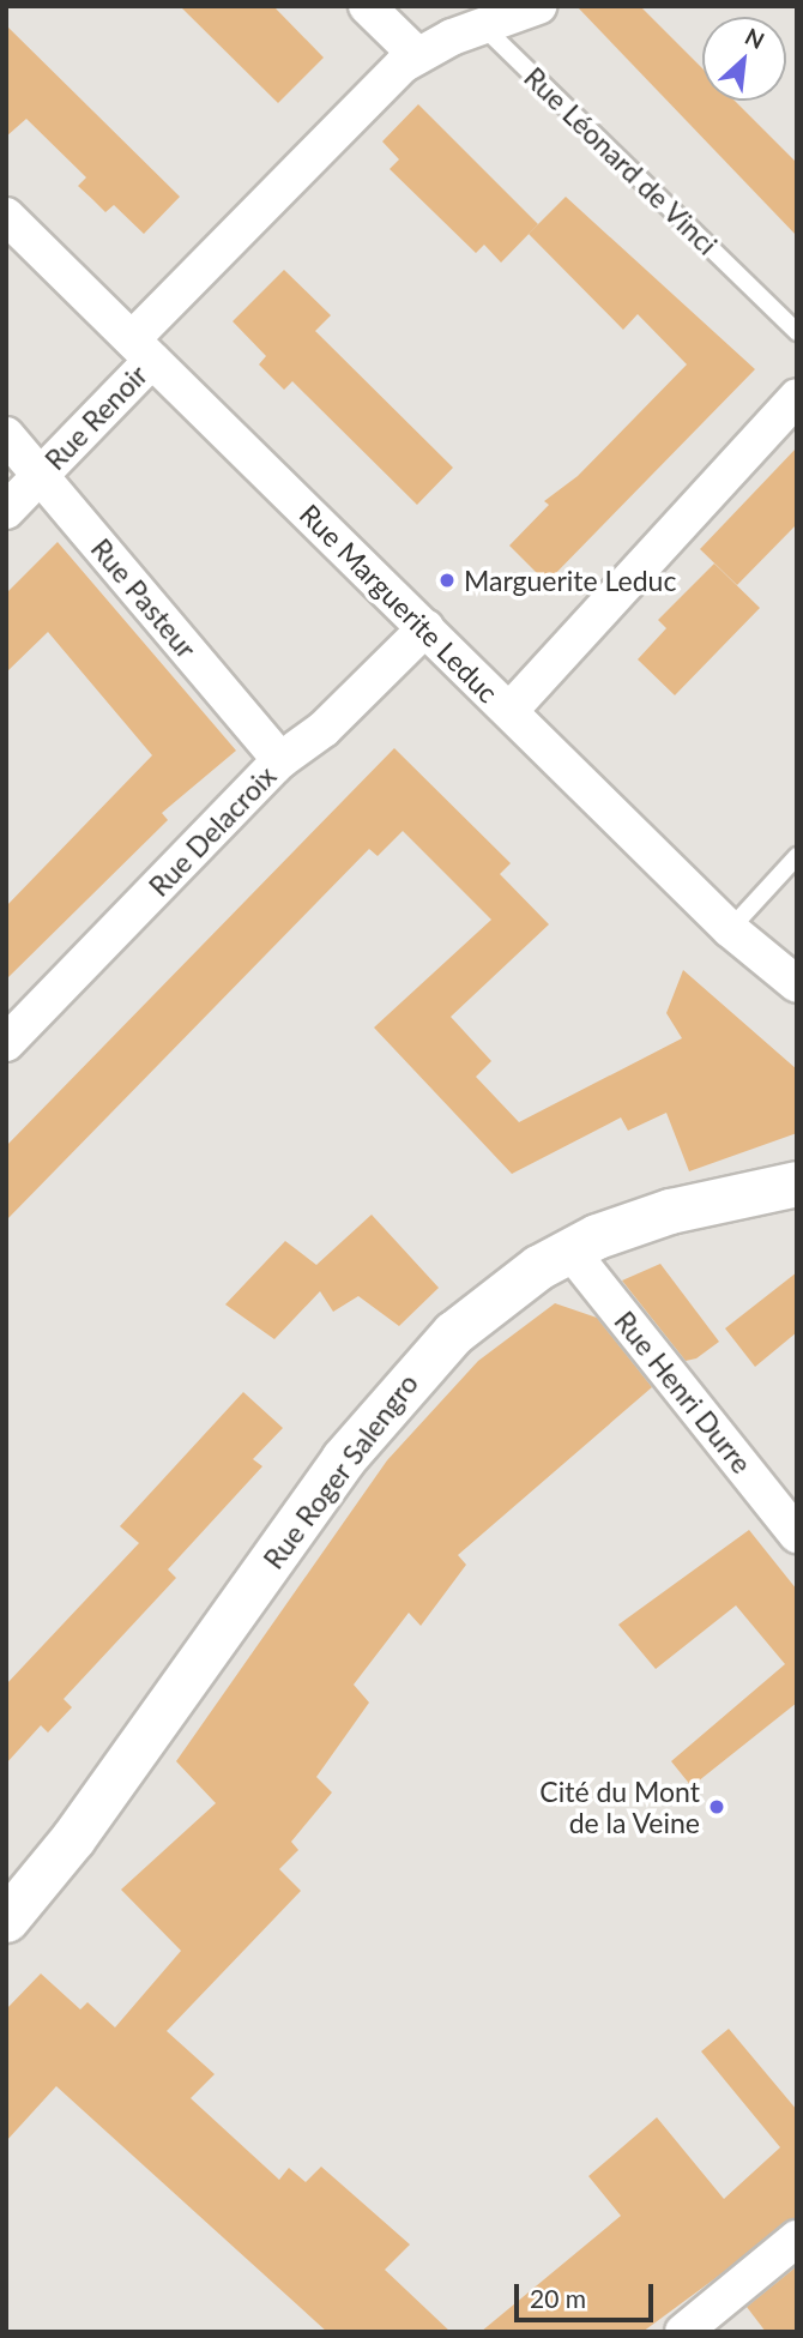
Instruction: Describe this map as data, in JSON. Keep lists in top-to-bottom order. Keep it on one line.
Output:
{"streets":{"street":["Rue Renoir","Rue Pasteur","Rue Marguerite Leduc","Rue Delacroix","Rue Henri Durre","Rue Roger Salengro"],"lane":["Rue Léonard de Vinci"]},"crossings":[["Rue Renoir","Rue Pasteur"],["Rue Renoir","Rue Marguerite Leduc"],["Rue Pasteur","Rue Delacroix"],["Rue Marguerite Leduc","Rue Delacroix"],["Rue Henri Durre","Rue Roger Salengro"]],"places":["Marguerite Leduc","Cité du Mont de la Veine"],"scale_bar":"20 m","north":"top right"}
